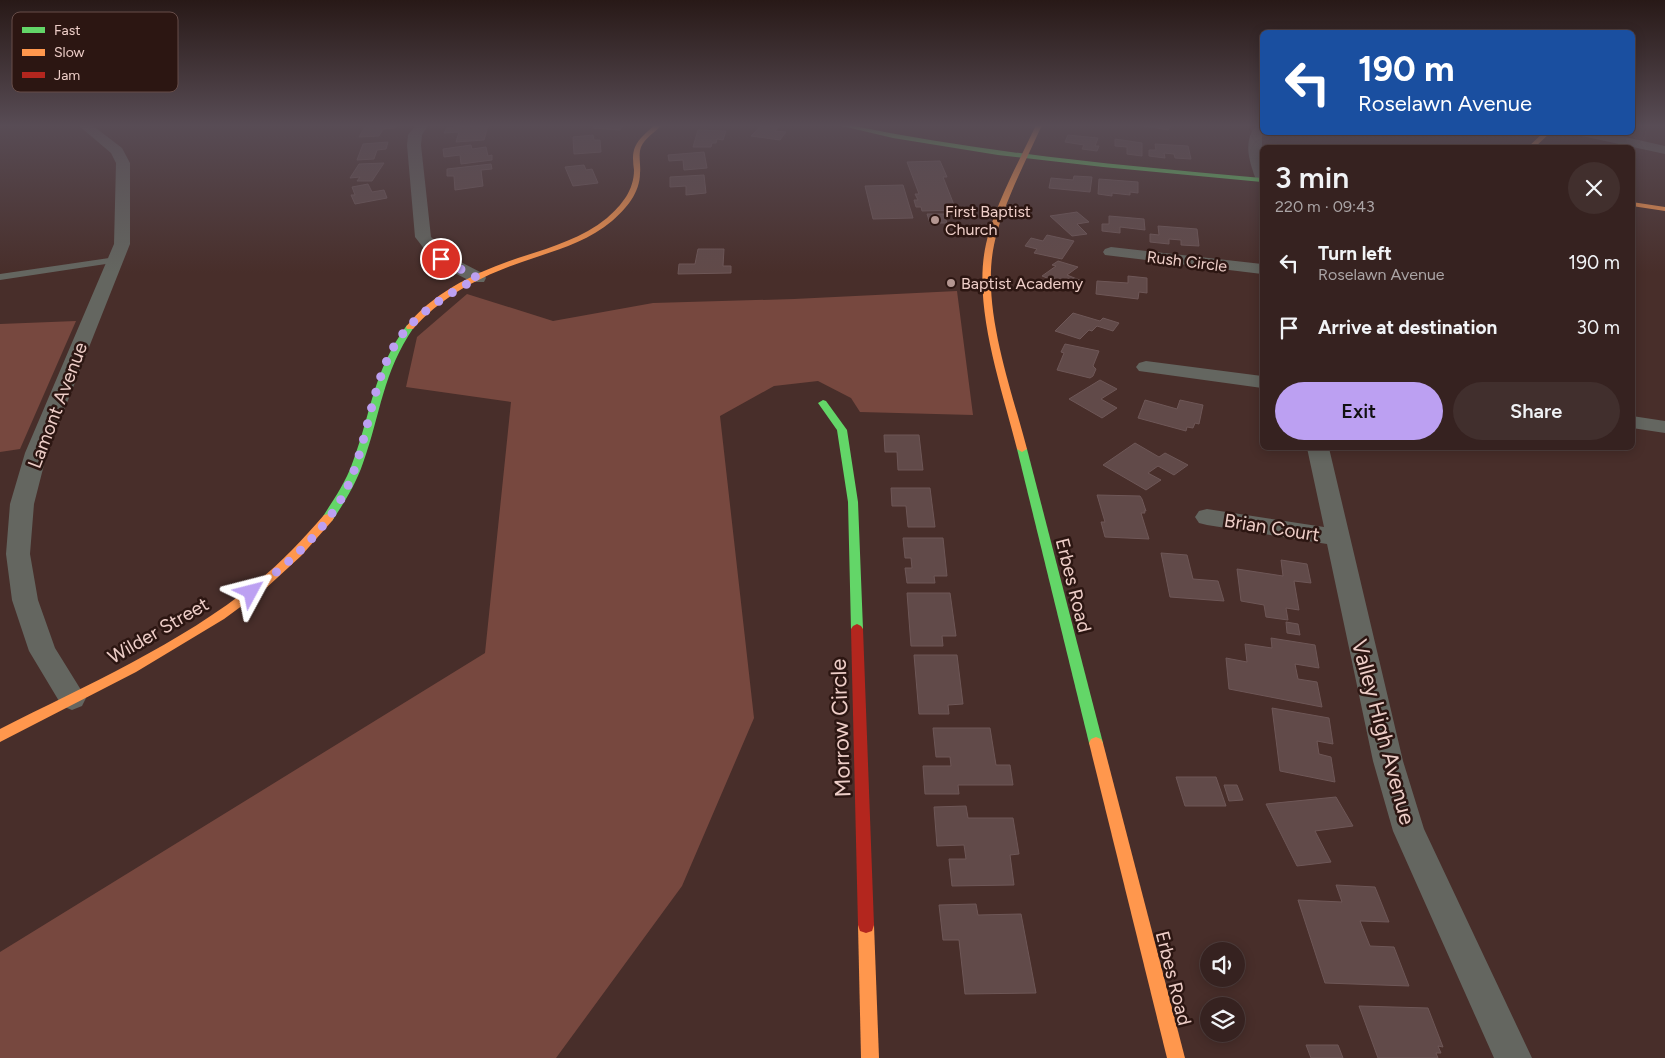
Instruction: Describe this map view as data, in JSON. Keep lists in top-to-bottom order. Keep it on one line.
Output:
{"streets":{"street":["Rush Circle","Lamont Avenue","Brian Court","Erbes Road","Wilder Street","Morrow Circle","Valley High Avenue"]},"crossings":[["Lamont Avenue","Wilder Street"],["Brian Court","Valley High Avenue"]],"places":["First Baptist Church","Baptist Academy"],"legend":["Fast","Slow","Jam"],"page":{"turn":["190 m","Roselawn Avenue"],"heading":["3 min","220 m · 09:43"],"list":[{"name":"Turn left","note":"Roselawn Avenue","value":"190 m"},{"name":"Arrive at destination","value":"30 m"}],"buttons":["Exit","Share"]}}
